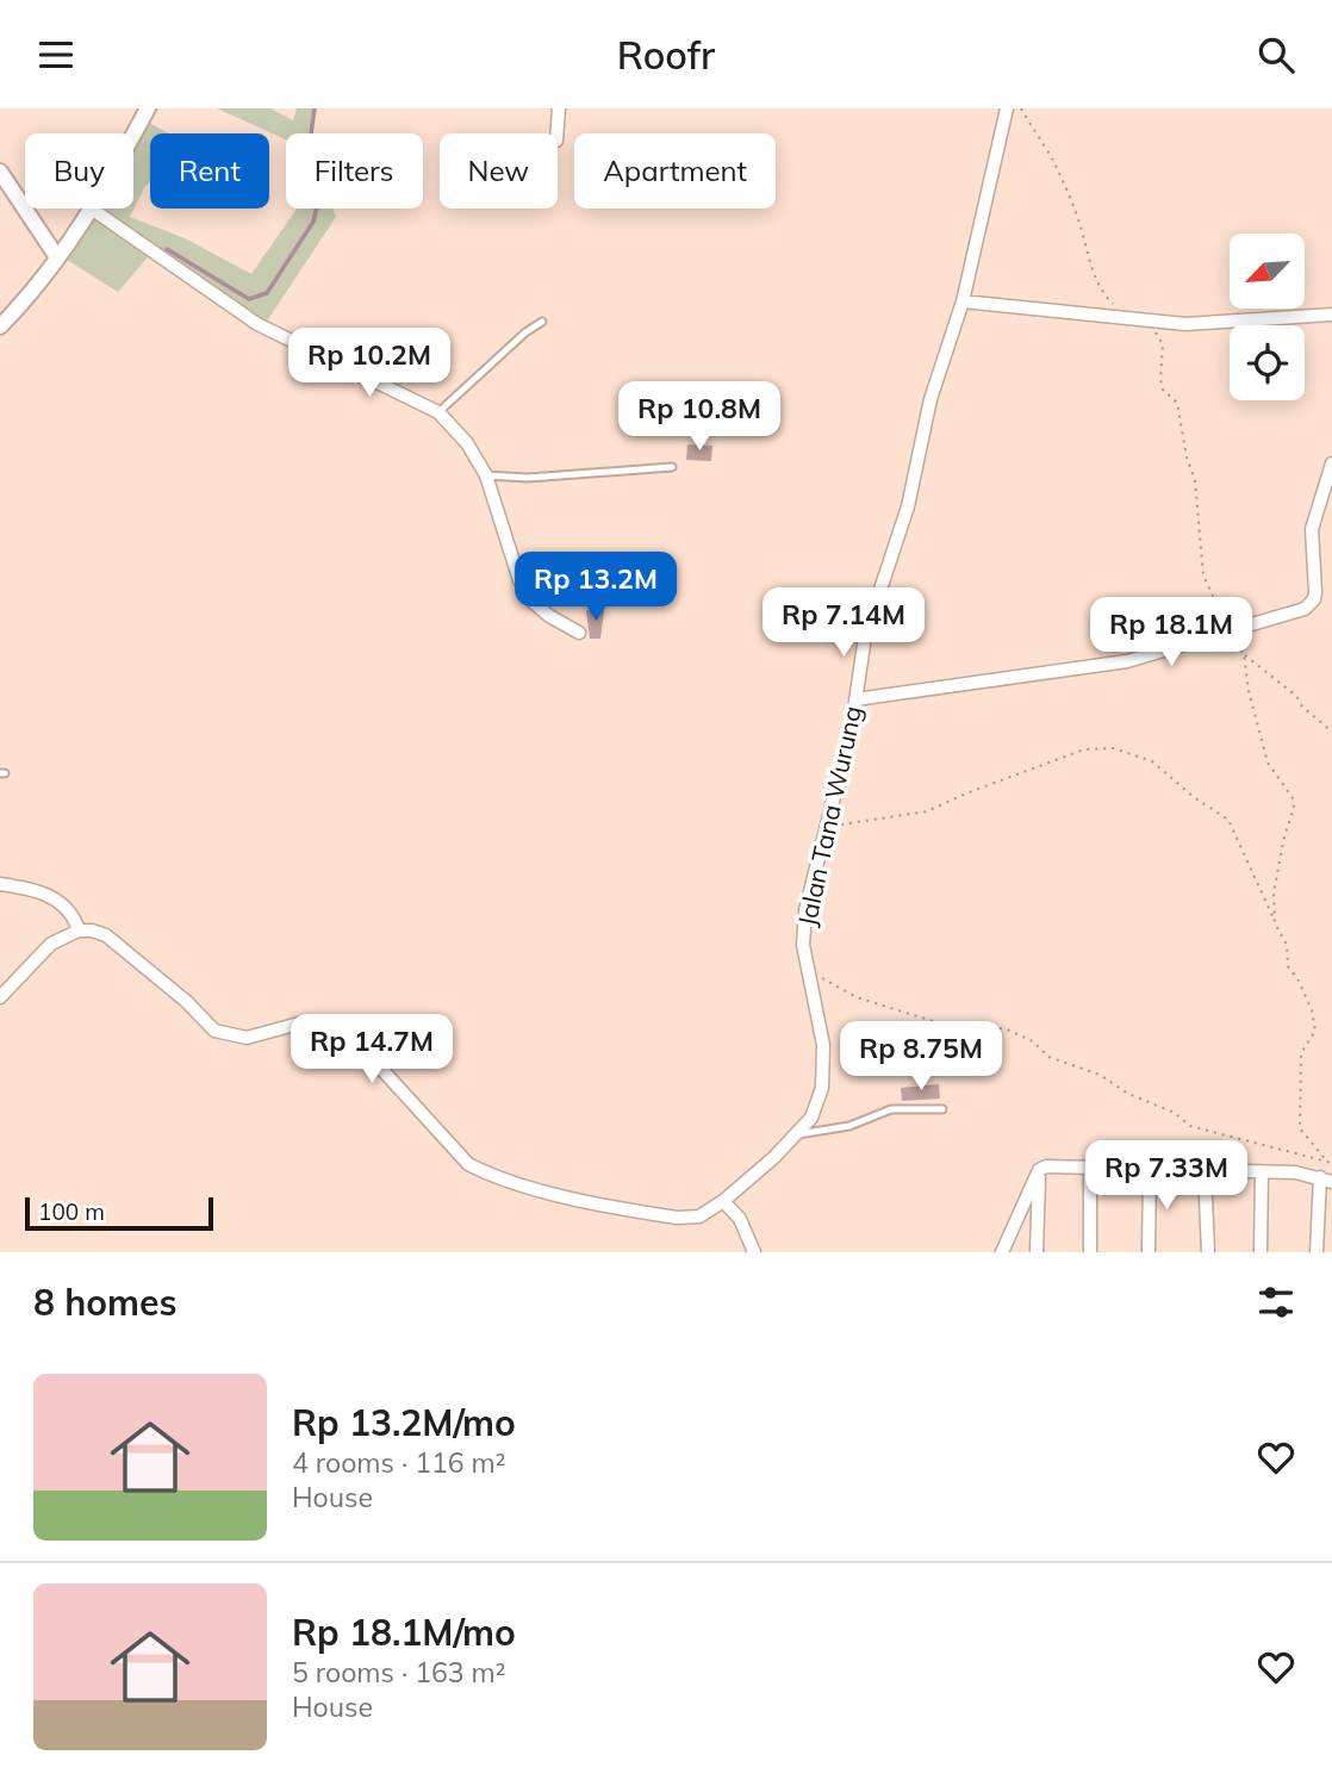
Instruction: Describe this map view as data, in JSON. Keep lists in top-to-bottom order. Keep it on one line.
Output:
{"streets":{"street":["Jalan Tana Wurung"]},"scale_bar":"100 m","north":"bottom left","page":{"header":"Roofr","chip":["Buy","Rent","Filters","New","Apartment"],"price":["Rp 10.2M","Rp 10.8M","Rp 13.2M","Rp 7.14M","Rp 18.1M","Rp 14.7M","Rp 8.75M","Rp 7.33M"],"scale":"100 m","heading":"8 homes","list":[{"name":"Rp 13.2M/mo","note":"4 rooms · 116 m² · House"},{"name":"Rp 18.1M/mo","note":"5 rooms · 163 m² · House"}]}}
